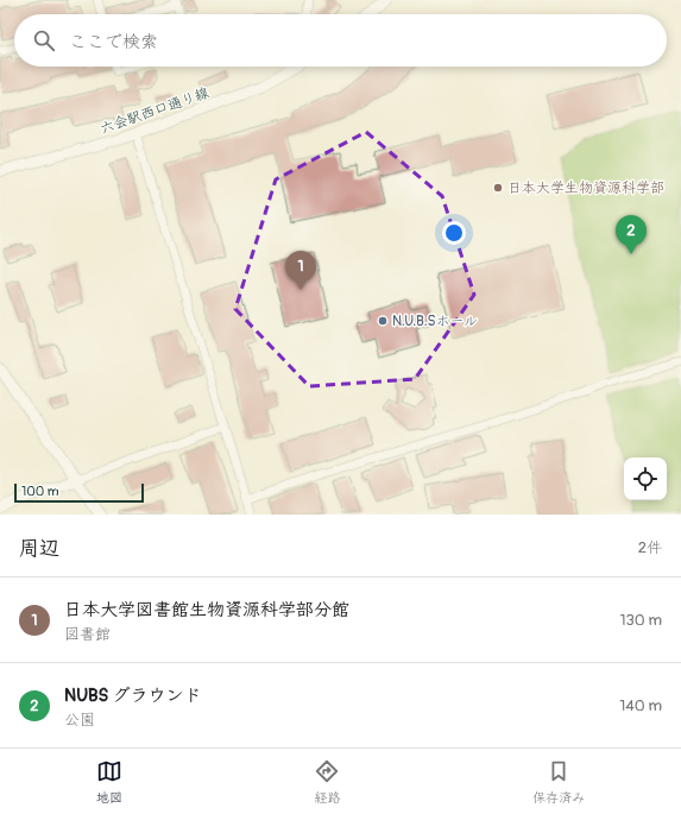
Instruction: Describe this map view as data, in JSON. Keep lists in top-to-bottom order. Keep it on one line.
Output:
{"streets":{"street":["六会駅西口通り線"]},"places":["日本大学生物資源科学部","N.U.B.Sホール"],"scale_bar":"100 m","page":{"search":"ここで検索","pins":["2","1"],"scale":"100 m","heading":["周辺","2件"],"list":[{"mark":"1","name":"日本大学図書館生物資源科学部分館","note":"図書館","value":"130 m"},{"mark":"2","name":"NUBS グラウンド","note":"公園","value":"140 m"}],"nav":["地図","経路","保存済み"]}}
